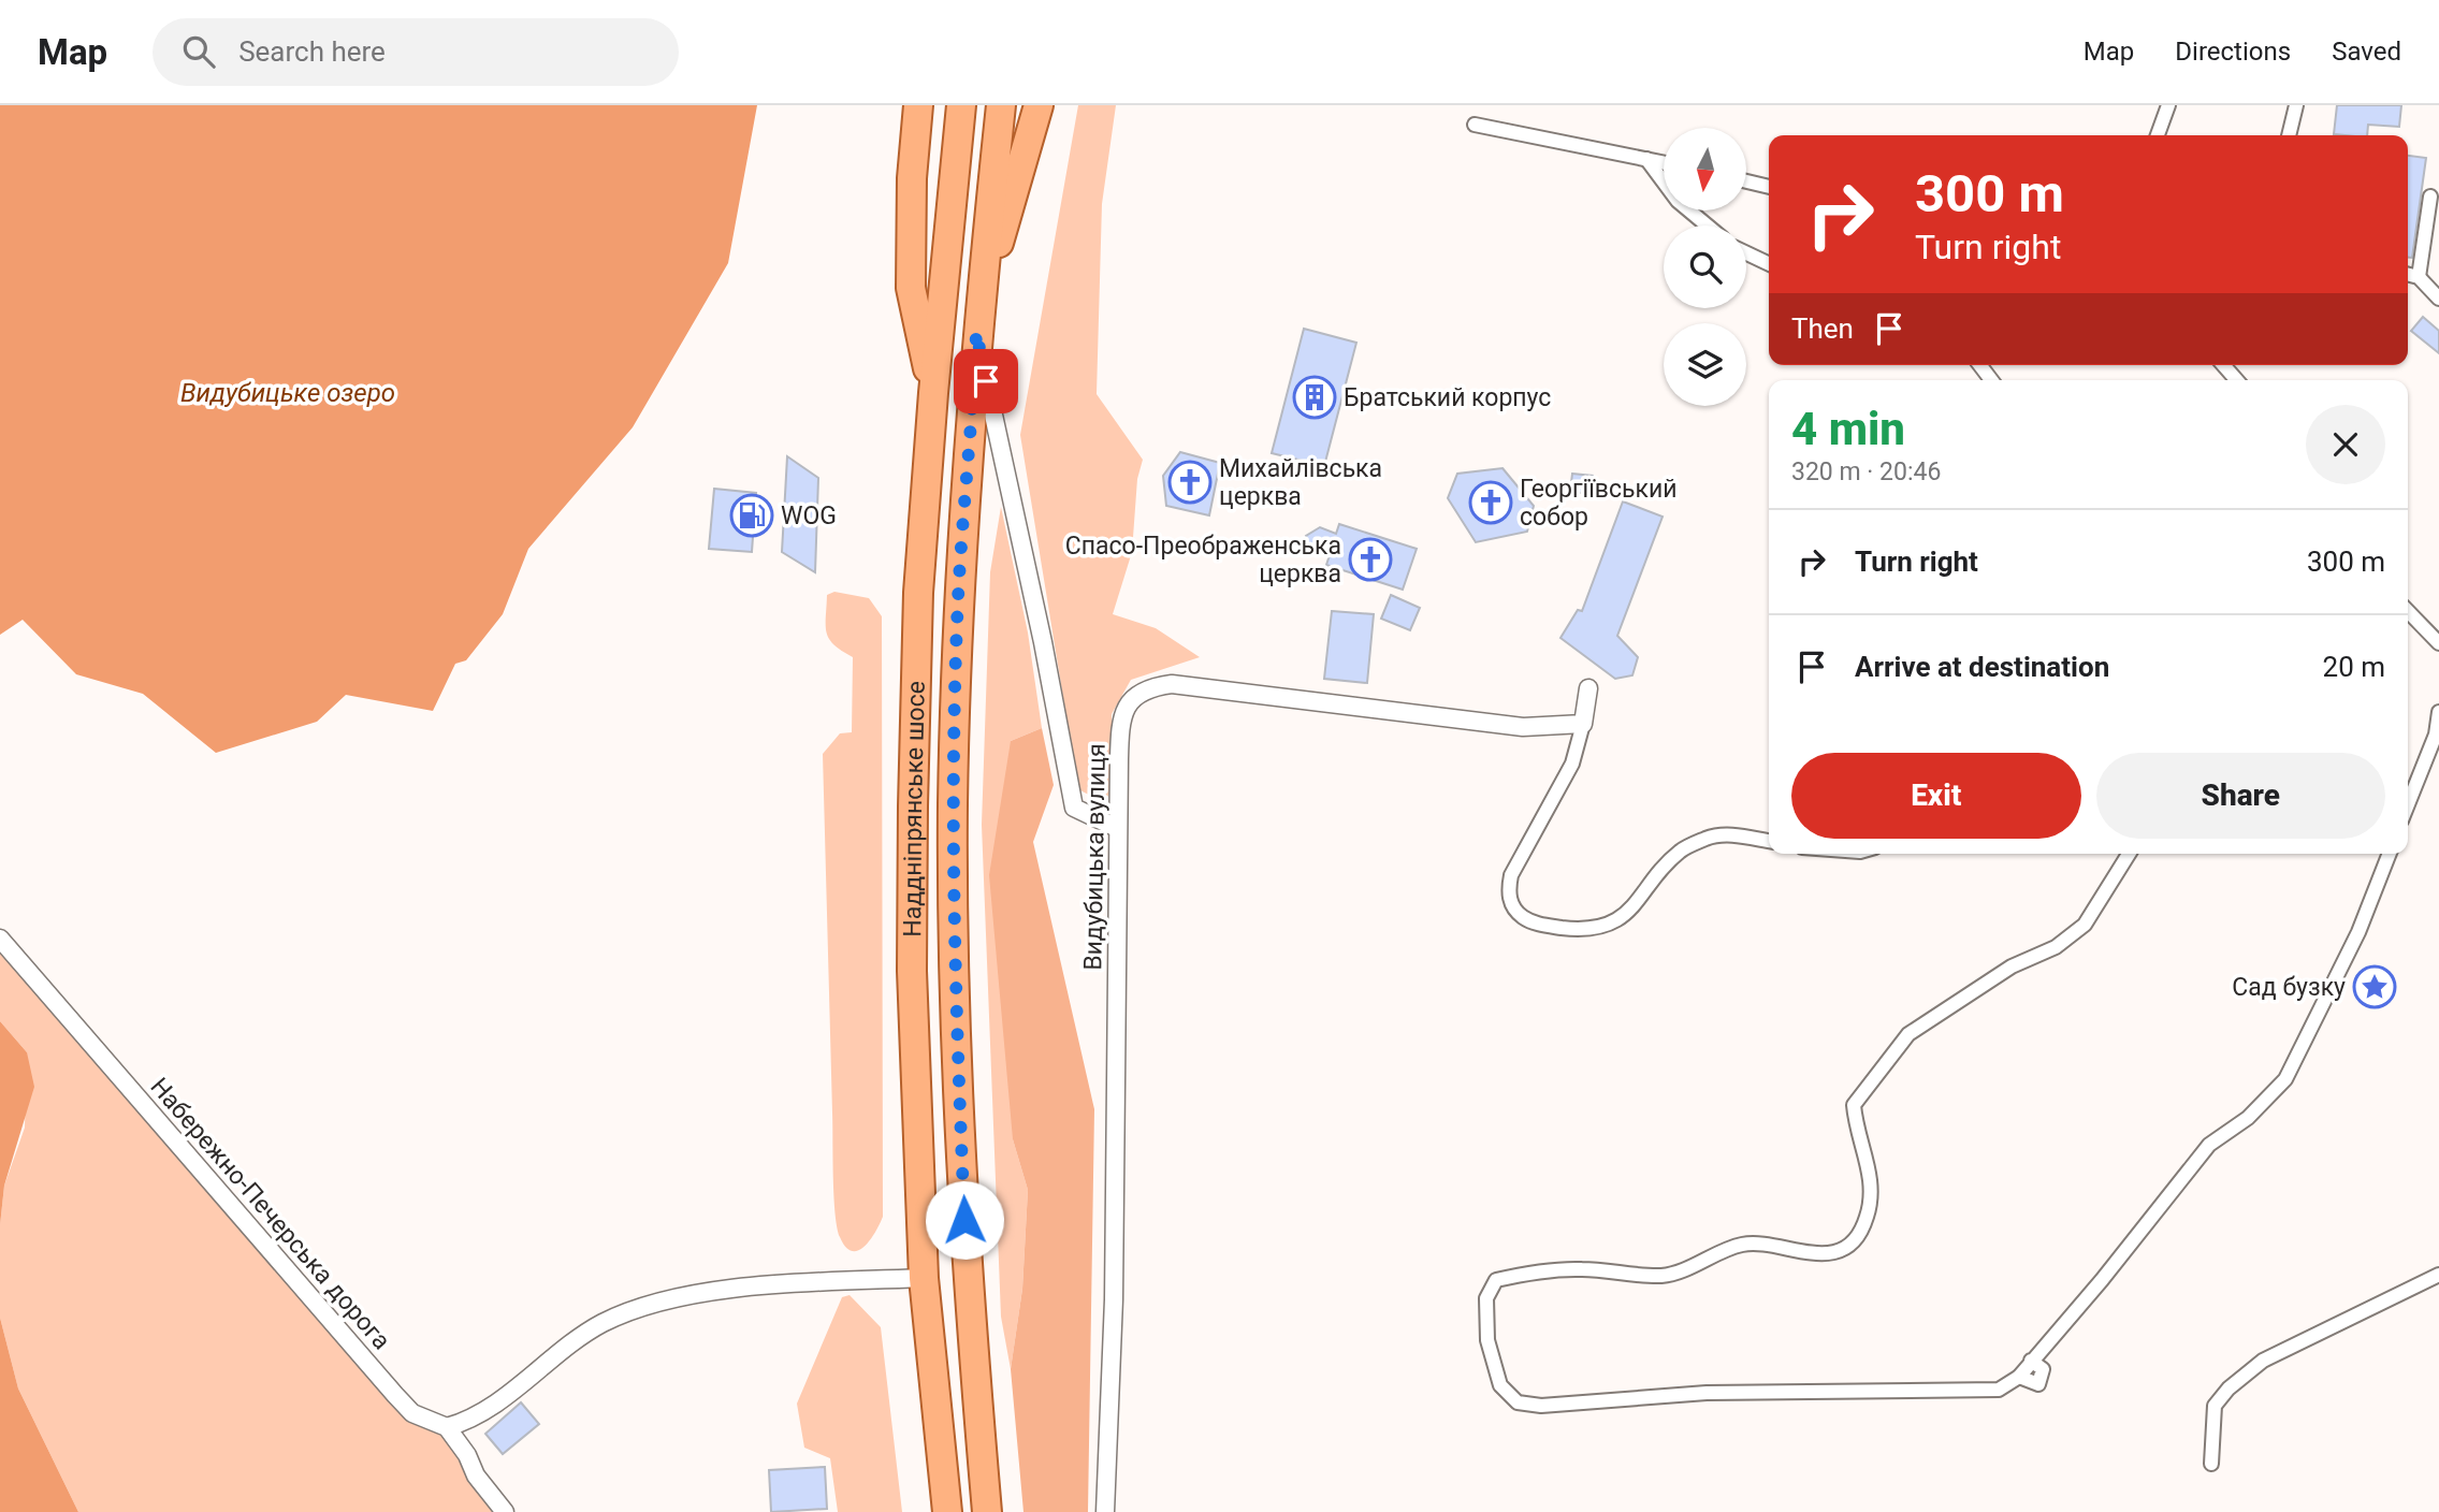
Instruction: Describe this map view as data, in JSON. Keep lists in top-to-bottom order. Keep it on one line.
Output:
{"streets":{"main road":["Наддніпрянське шосе"],"street":["Видубицька вулиця","Набережно-Печерська дорога"]},"water":["Видубицьке озеро"],"places":{"building":["Братський корпус"],"church":["Михайлівська церква","Георгіївський собор","Спасо-Преображенська церква"],"fuel station":["WOG"],"place":["Сад бузку"]},"north":"bottom","page":{"header":"Map","search":"Search here","nav":["Map","Directions","Saved"],"turn":["300 m","Turn right"],"then":"Then","heading":["4 min","320 m · 20:46"],"list":[{"name":"Turn right","value":"300 m"},{"name":"Arrive at destination","value":"20 m"}],"buttons":["Exit","Share"]}}
